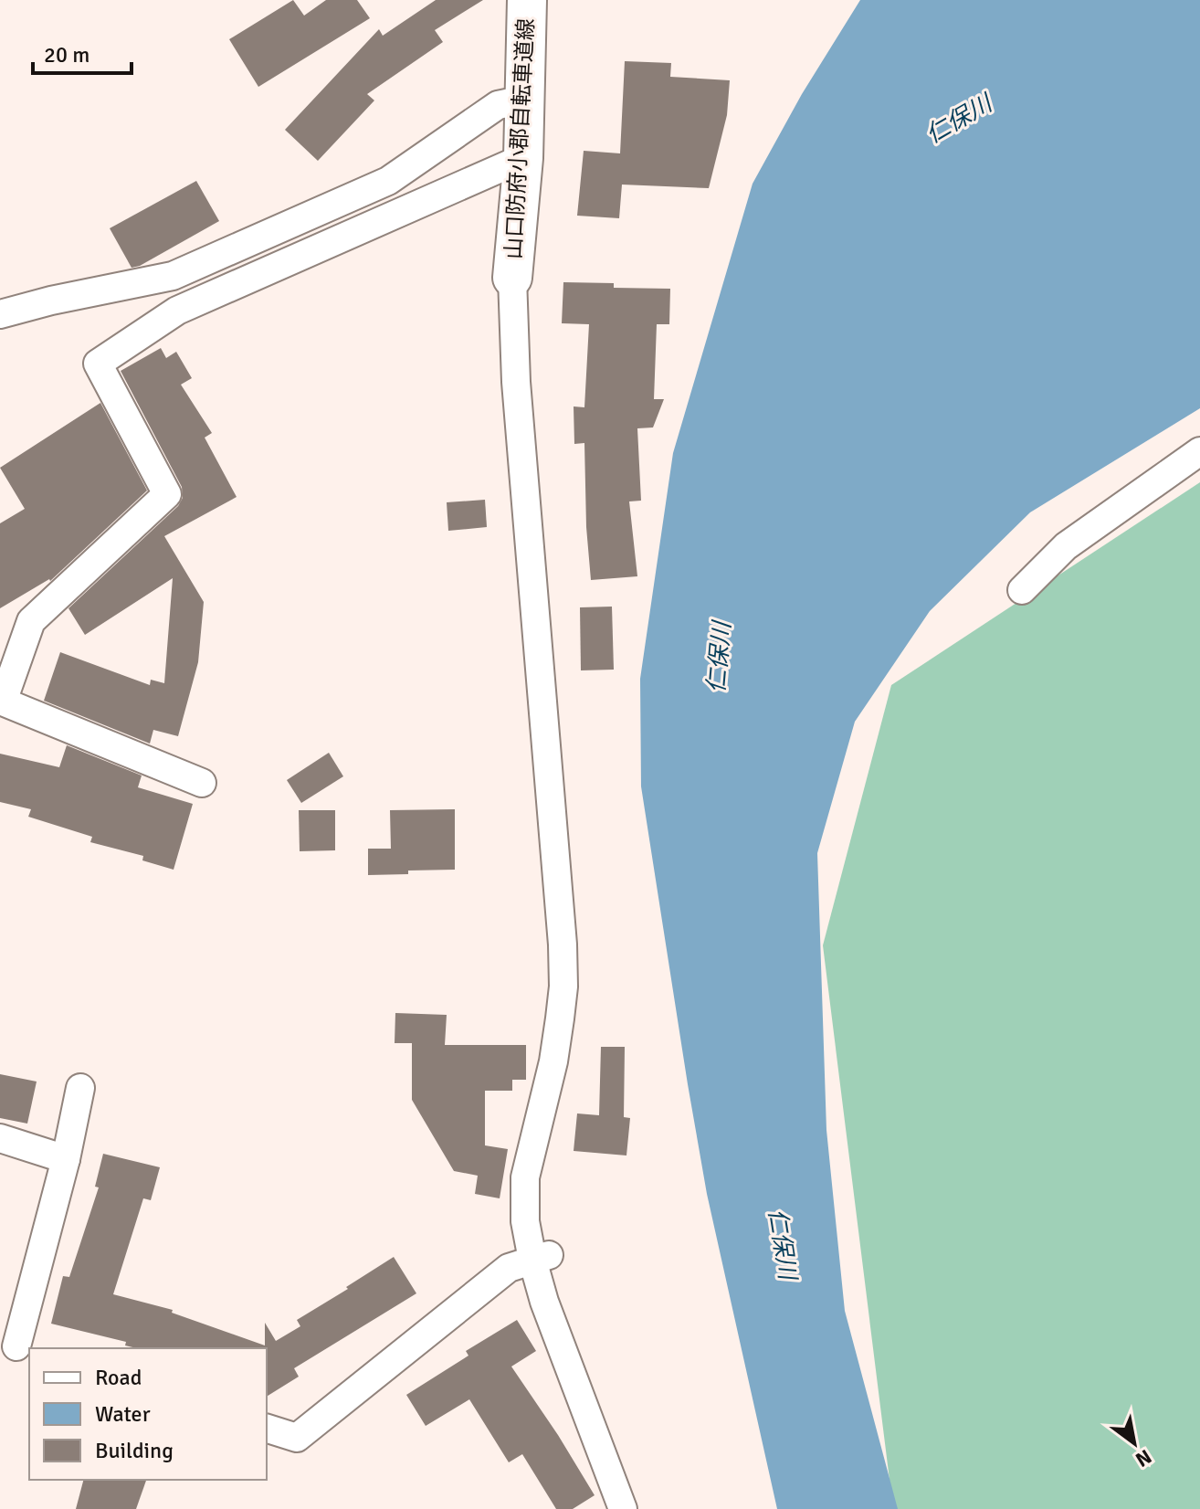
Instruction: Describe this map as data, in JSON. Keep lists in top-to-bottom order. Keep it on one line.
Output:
{"streets":{"main road":["山口防府小郡自転車道線"]},"water":["仁保川"],"legend":["Road","Water","Building"],"scale_bar":"20 m","north":"bottom right"}
